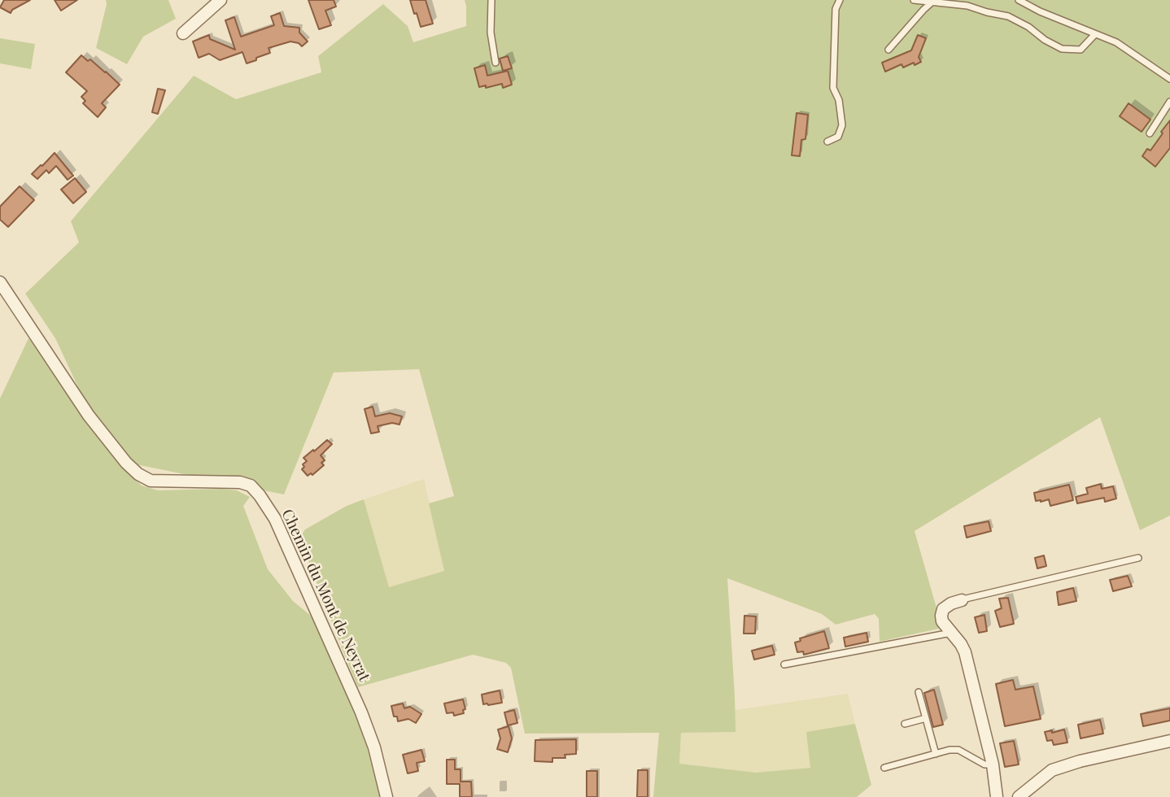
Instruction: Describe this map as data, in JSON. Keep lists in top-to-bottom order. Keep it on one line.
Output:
{"streets":{"street":["Chemin du Mont de Neyrat"]}}
